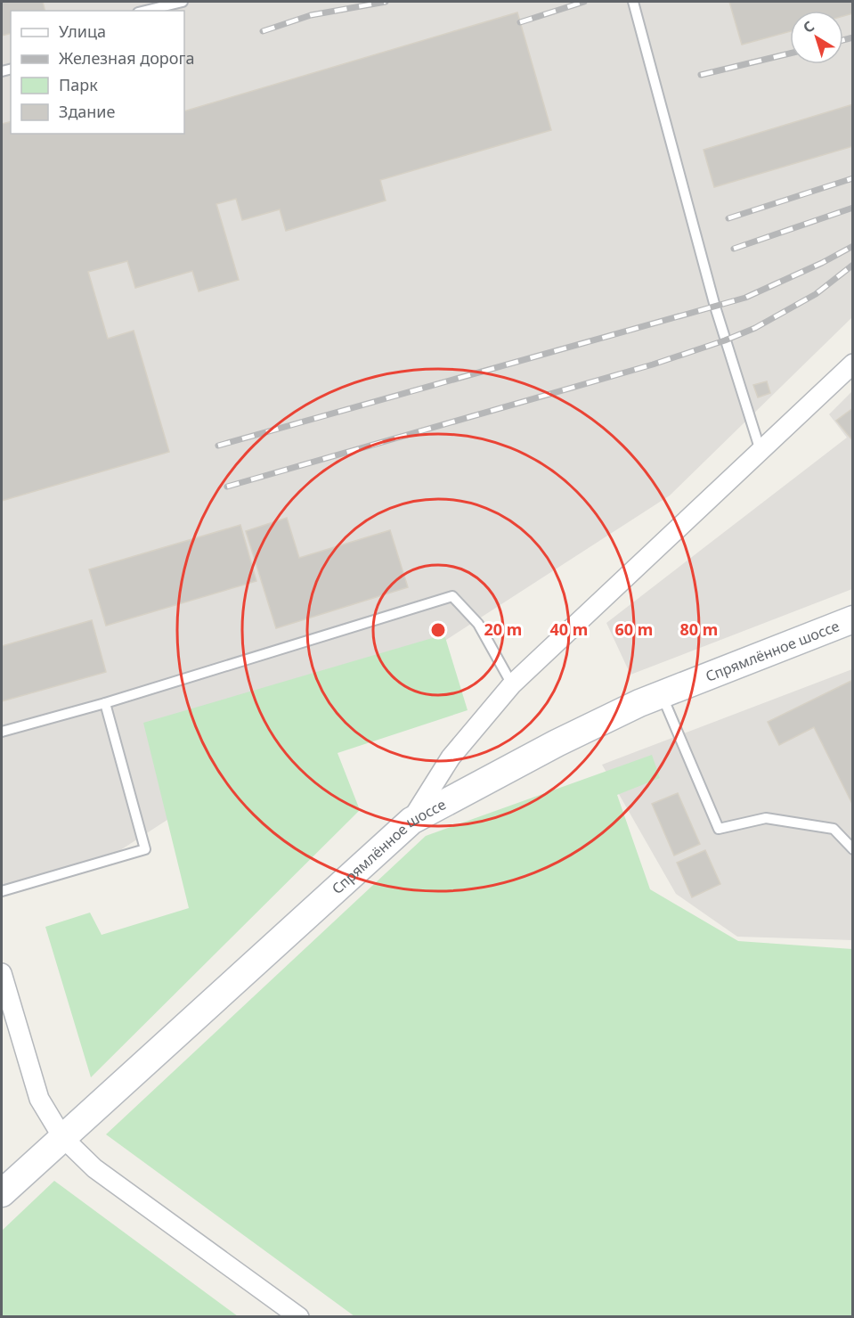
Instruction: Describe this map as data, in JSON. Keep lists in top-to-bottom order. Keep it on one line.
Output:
{"streets":{"main road":["Спрямлённое шоссе"]},"legend":["Улица","Железная дорога","Парк","Здание"],"north":"top left","rings":["20 m","40 m","60 m","80 m"]}
